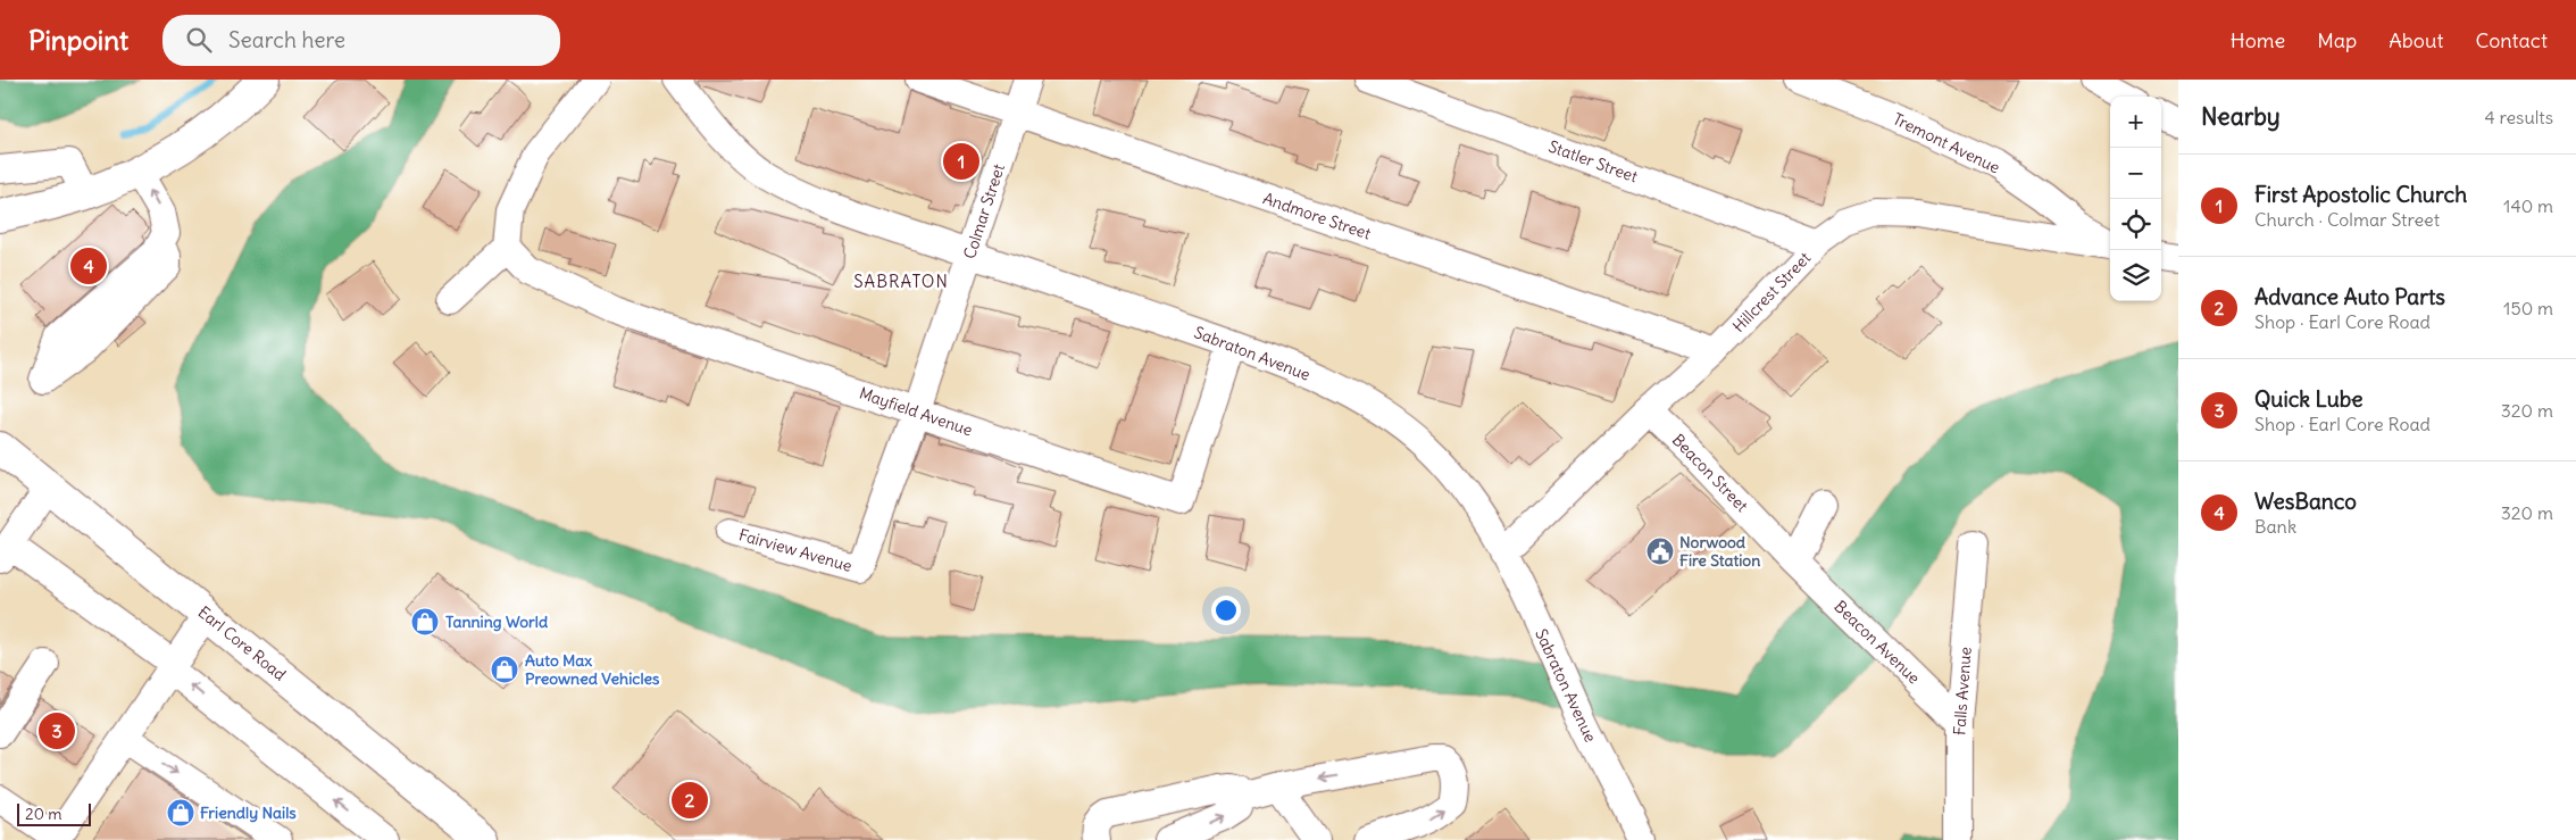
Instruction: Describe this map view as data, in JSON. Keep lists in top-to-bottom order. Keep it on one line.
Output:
{"streets":{"main road":["Earl Core Road"],"street":["Tremont Avenue","Statler Street","Colmar Street","Andmore Street","Hillcrest Street","Sabraton Avenue","Mayfield Avenue","Beacon Street","Fairview Avenue","Beacon Avenue","Falls Avenue"]},"crossings":[["Statler Street","Hillcrest Street"],["Colmar Street","Andmore Street"],["Colmar Street","Sabraton Avenue"],["Colmar Street","Mayfield Avenue"],["Colmar Street","Fairview Avenue"],["Andmore Street","Hillcrest Street"],["Hillcrest Street","Sabraton Avenue"],["Hillcrest Street","Beacon Street"],["Sabraton Avenue","Mayfield Avenue"],["Beacon Street","Beacon Avenue"],["Beacon Avenue","Falls Avenue"]],"districts":["SABRATON"],"places":{"public building":["Norwood Fire Station"],"shop":["Tanning World","Auto Max Preowned Vehicles","Friendly Nails"]},"scale_bar":"20 m","page":{"header":"Pinpoint","search":"Search here","nav":["Home","Map","About","Contact"],"heading":["Nearby","4 results"],"map_buttons":["+","−"],"pins":["1","4","3","2"],"list":[{"mark":"1","name":"First Apostolic Church","note":"Church · Colmar Street","value":"140 m"},{"mark":"2","name":"Advance Auto Parts","note":"Shop · Earl Core Road","value":"150 m"},{"mark":"3","name":"Quick Lube","note":"Shop · Earl Core Road","value":"320 m"},{"mark":"4","name":"WesBanco","note":"Bank","value":"320 m"}],"scale":"20 m"}}
